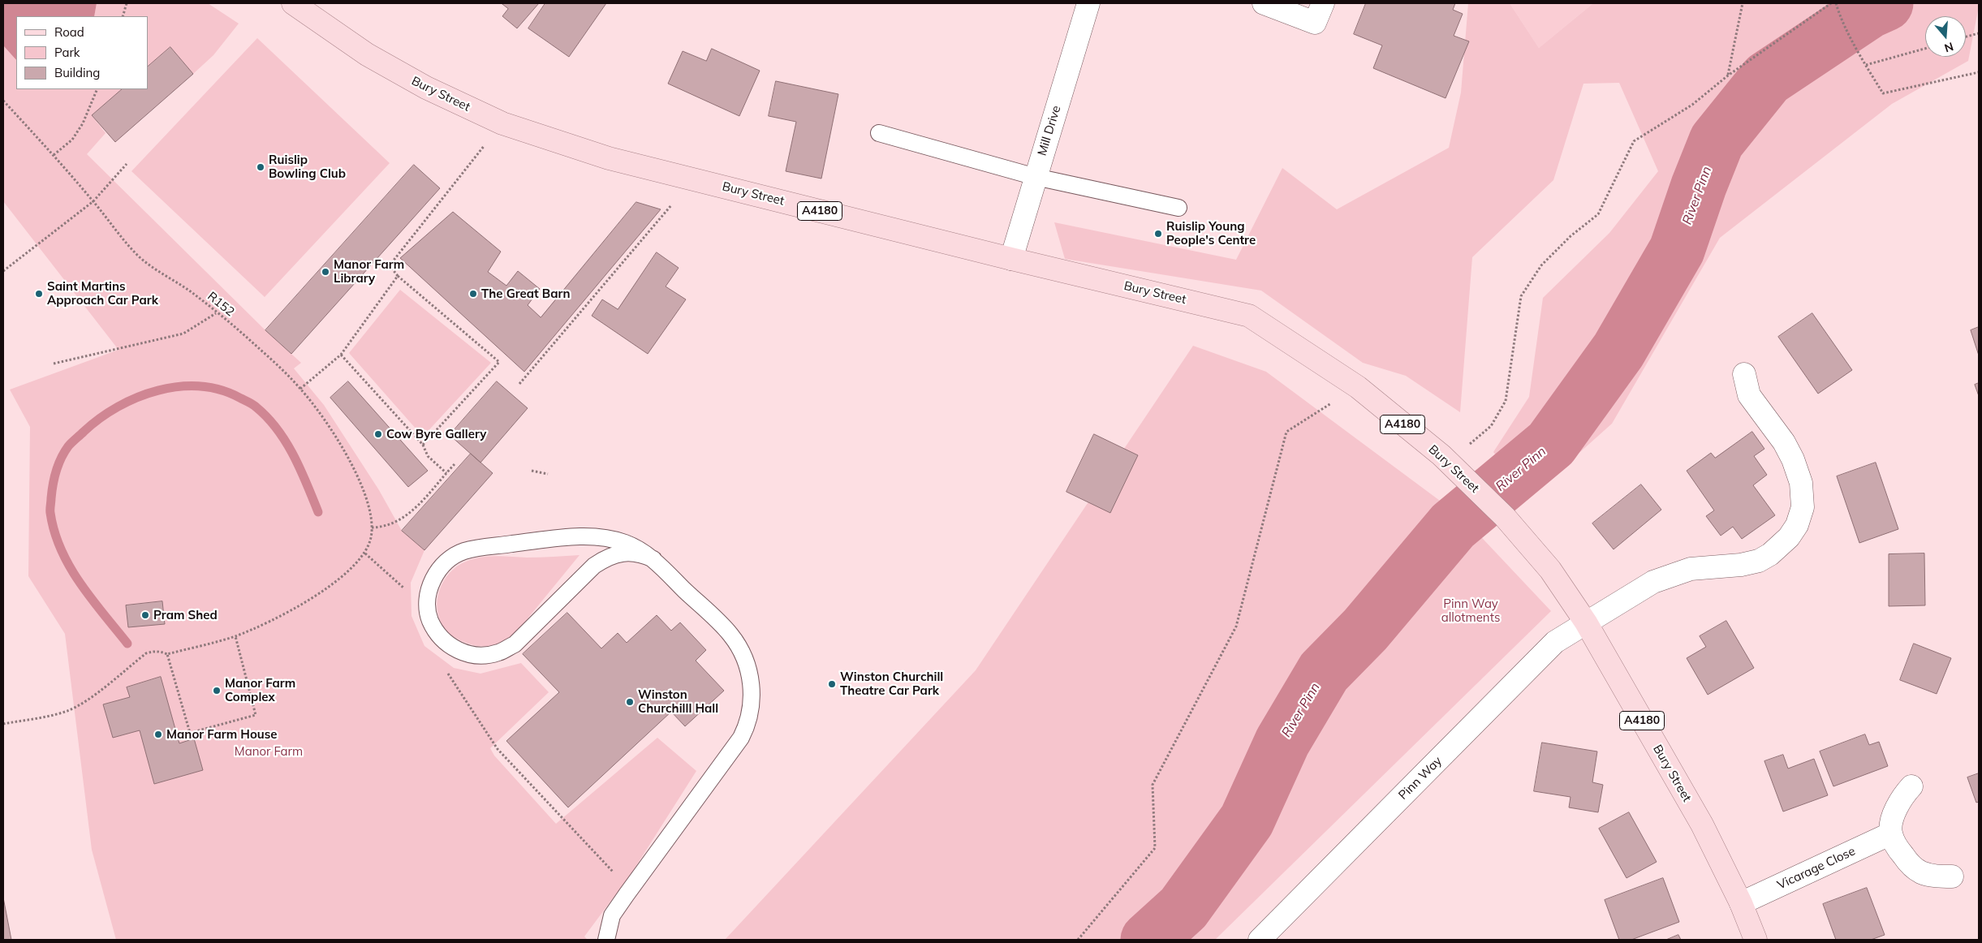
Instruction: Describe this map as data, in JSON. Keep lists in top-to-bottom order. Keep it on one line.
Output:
{"streets":{"main road":["Bury Street","A4180"],"street":["Mill Drive","Pinn Way","Vicarage Close"],"path":["R152"]},"crossings":[["Bury Street","Mill Drive"],["Bury Street","Pinn Way"],["Bury Street","Vicarage Close"]],"water":["River Pinn"],"parks":["Pinn Way allotments","Manor Farm"],"places":["Ruislip Bowling Club","Ruislip Young People's Centre","Manor Farm Library","Saint Martins Approach Car Park","The Great Barn","Cow Byre Gallery","Pram Shed","Winston Churchill Theatre Car Park","Manor Farm Complex","Winston Churchilll Hall","Manor Farm House"],"legend":["Road","Park","Building"],"north":"bottom"}
